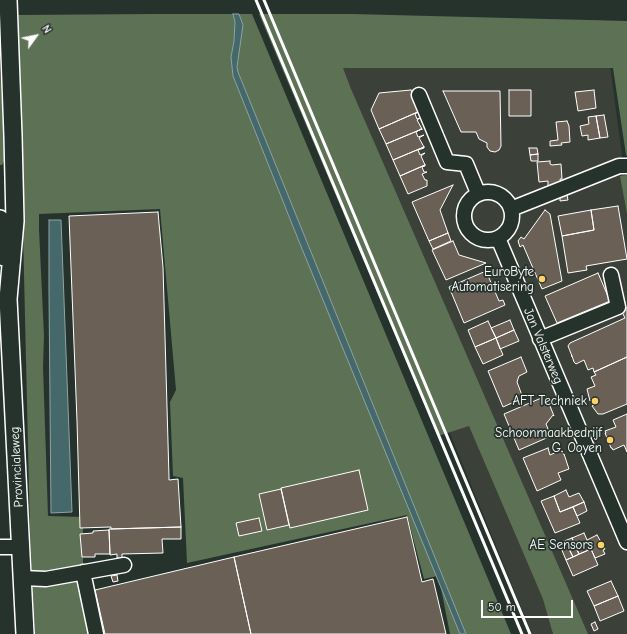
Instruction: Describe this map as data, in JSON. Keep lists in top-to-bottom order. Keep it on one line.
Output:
{"streets":{"main road":["Provincialeweg"],"street":["Jan Valsterweg"]},"places":["EuroByte Automatisering","AFT Techniek","Schoonmaakbedrijf G. Ooyen","AE Sensors"],"scale_bar":"50 m","north":"top right"}
